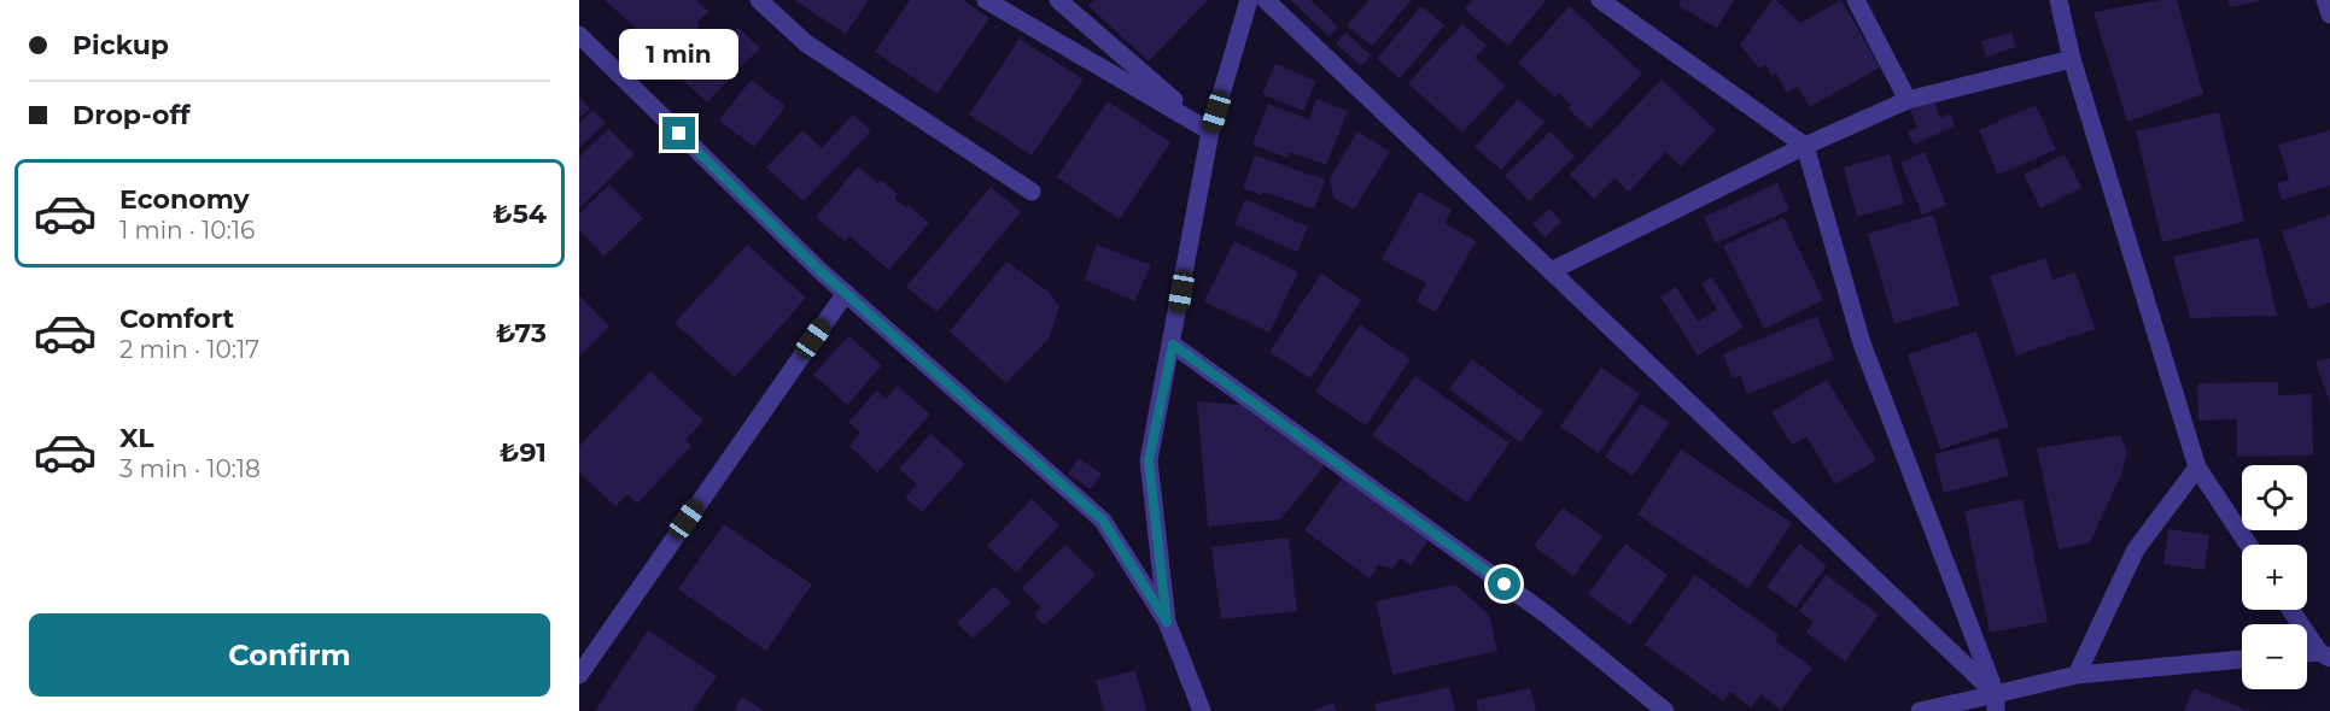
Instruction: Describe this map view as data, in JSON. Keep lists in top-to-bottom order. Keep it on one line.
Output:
{"page":{"banner":["Pickup","Drop-off"],"bubble":"1 min","list":[{"name":"Economy","note":"1 min · 10:16","value":"₺54"},{"name":"Comfort","note":"2 min · 10:17","value":"₺73"},{"name":"XL","note":"3 min · 10:18","value":"₺91"}],"map_buttons":["+","−"],"buttons":"Confirm"}}
